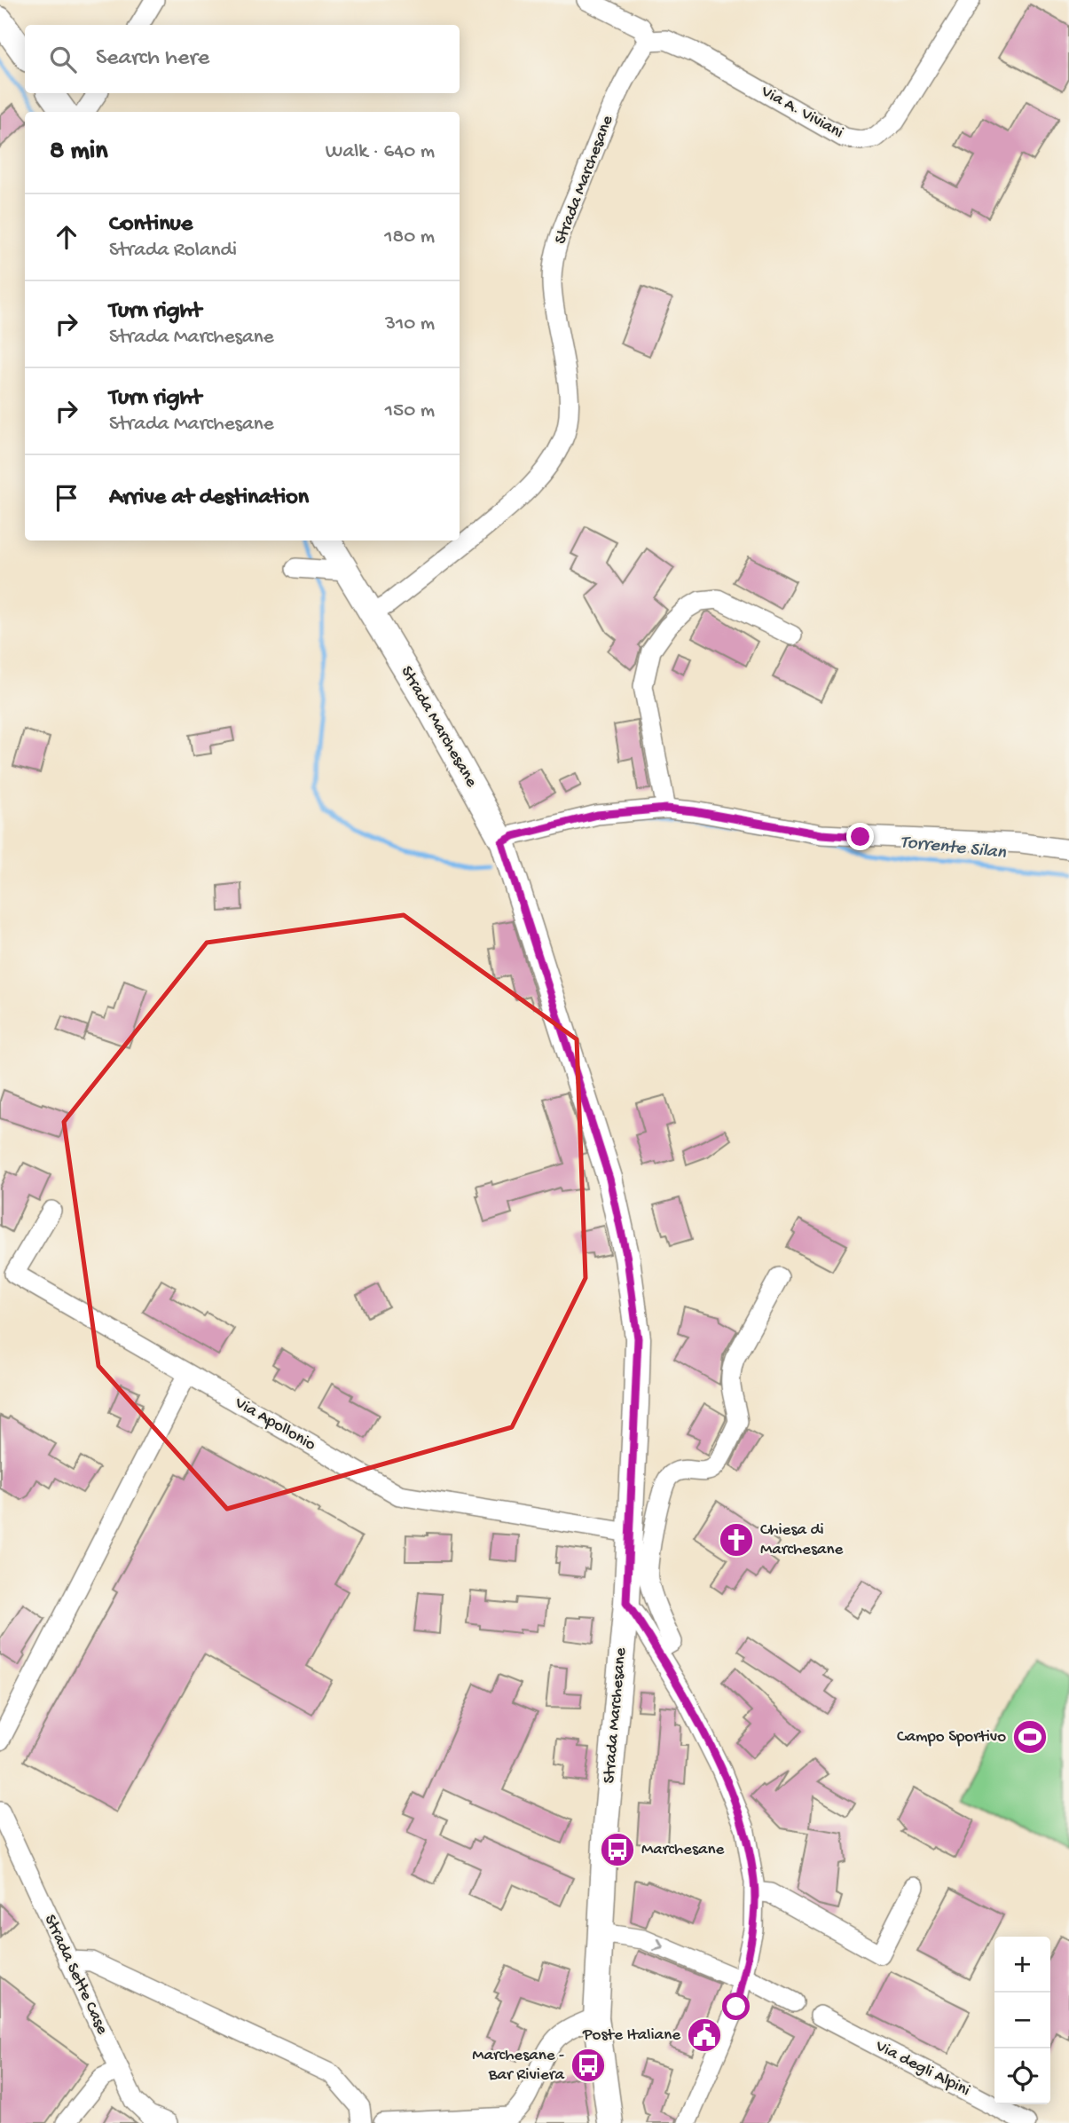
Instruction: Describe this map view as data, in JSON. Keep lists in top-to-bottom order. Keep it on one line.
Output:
{"streets":{"main road":["Strada Marchesane"],"street":["Via A. Viviani","Via Apollonio","Strada Sette Case","Via degli Alpini"]},"crossings":[["Via A. Viviani","Strada Marchesane"],["Strada Marchesane","Via Apollonio"]],"water":["Torrente Silan"],"places":{"church":["Chiesa di Marchesane"],"sports":["Campo Sportivo"],"bus stop":["Marchesane","Marchesane - Bar Riviera"],"public building":["Poste Italiane"]},"page":{"search":"Search here","heading":["8 min","Walk · 640 m"],"list":[["Continue","Strada Rolandi","180 m"],["Turn right","Strada Marchesane","310 m"],["Turn right","Strada Marchesane","150 m"],"Arrive at destination"],"map_buttons":["+","−"]}}
